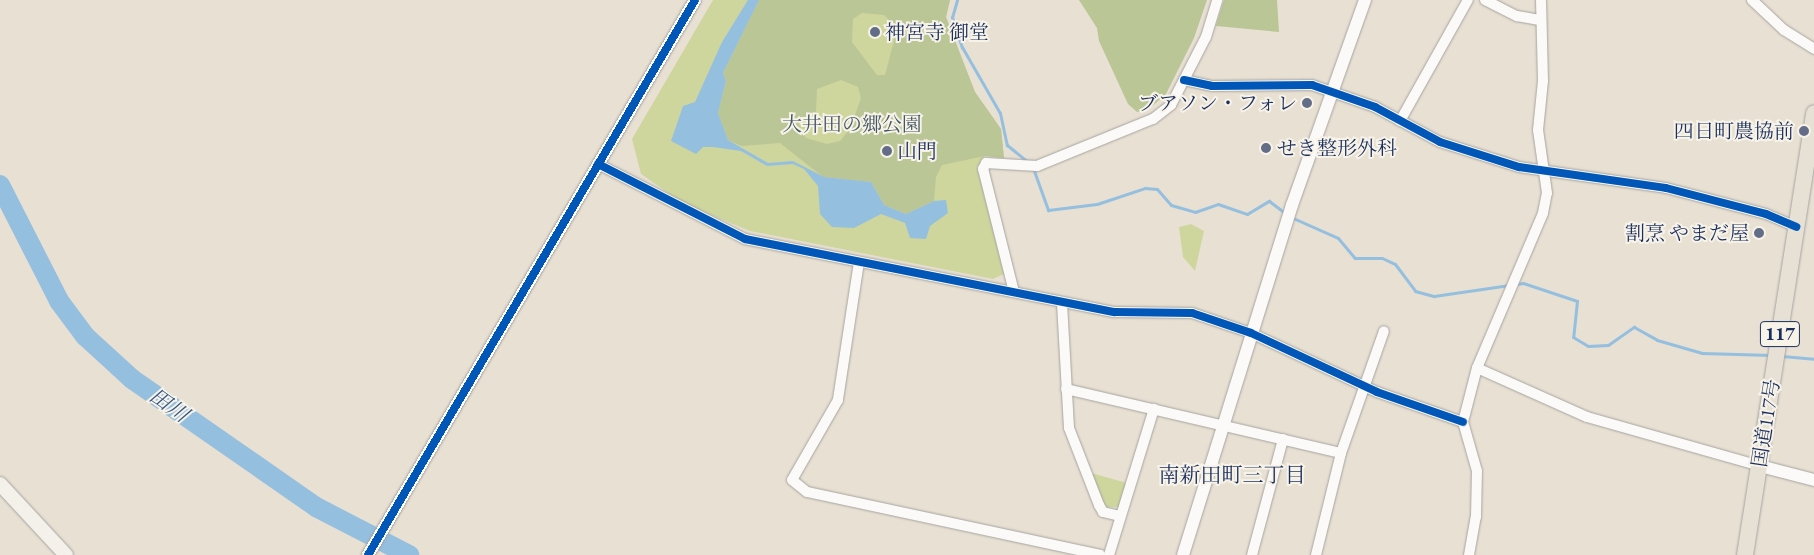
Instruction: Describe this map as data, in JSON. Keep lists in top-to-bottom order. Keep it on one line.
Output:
{"streets":{"highway":["117","国道117号"]},"districts":["南新田町三丁目"],"water":["田川"],"parks":["大井田の郷公園"],"places":["神宮寺 御堂","ブアソン・フォレ","四日町農協前","せき整形外科","山門","割烹 やまだ屋"]}
